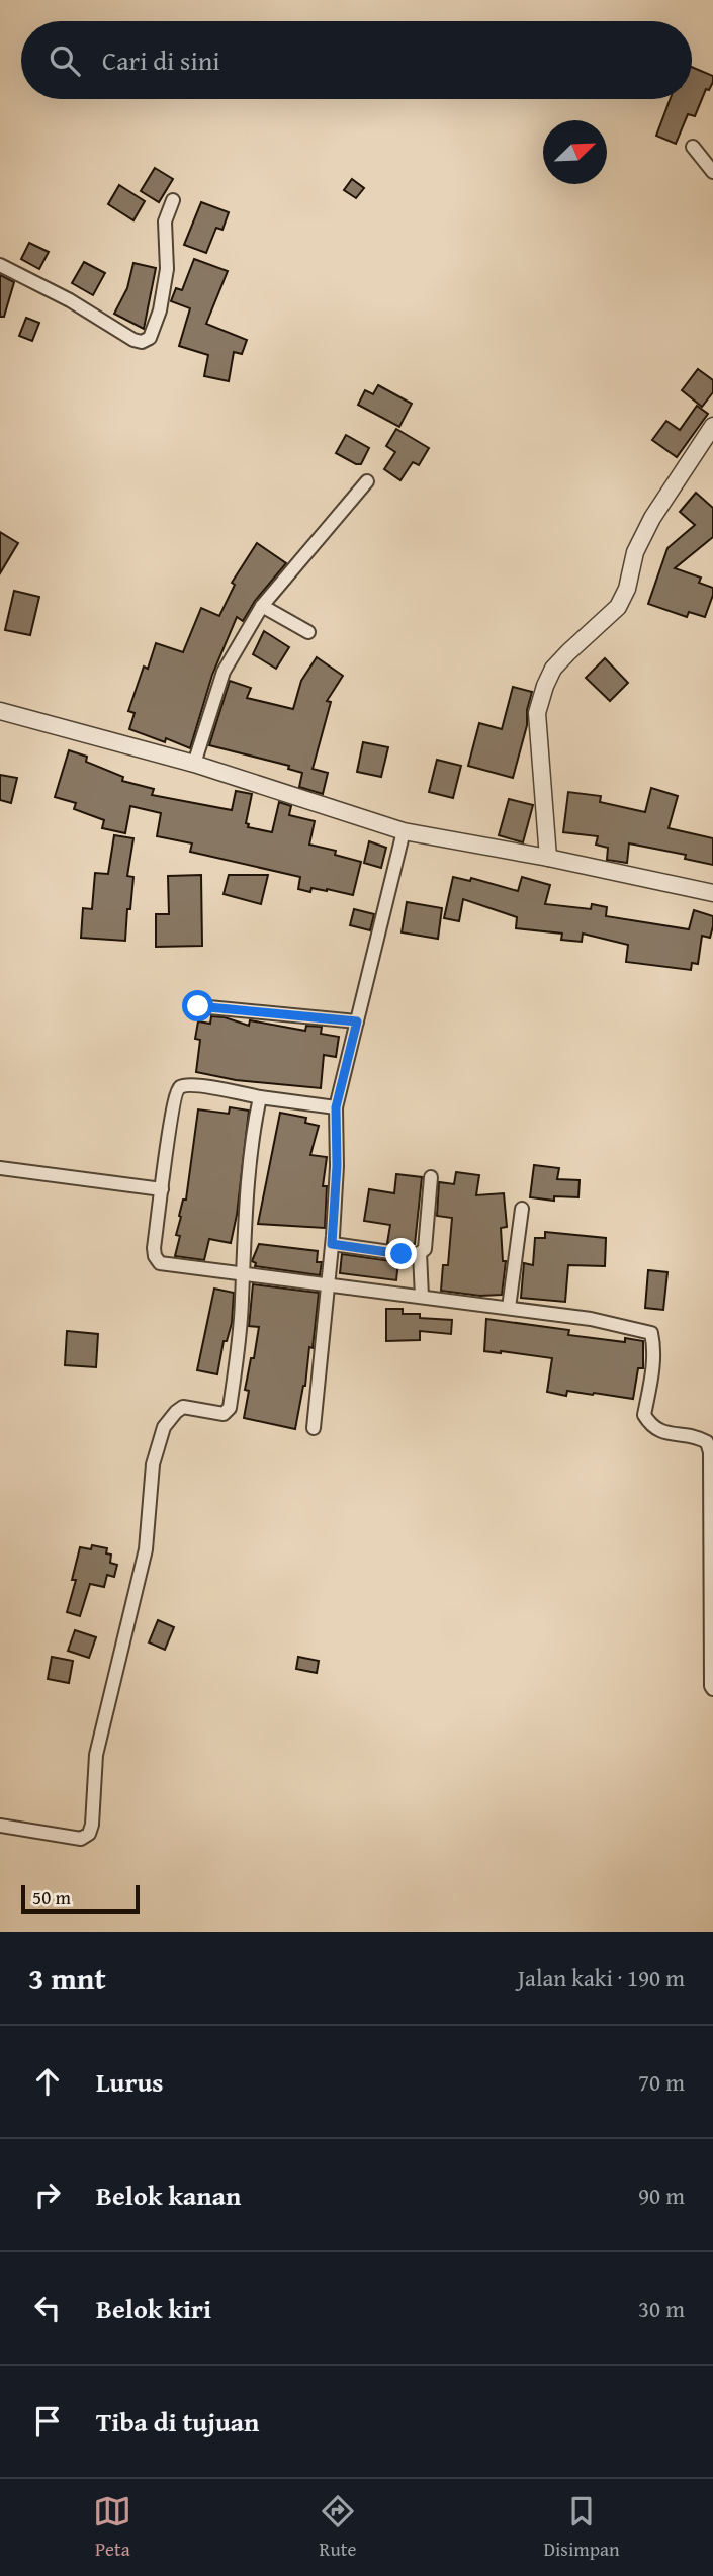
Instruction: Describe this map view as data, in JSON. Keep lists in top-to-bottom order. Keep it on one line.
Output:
{"scale_bar":"50 m","north":"top right","page":{"search":"Cari di sini","scale":"50 m","heading":["3 mnt","Jalan kaki · 190 m"],"list":[["Lurus","70 m"],["Belok kanan","90 m"],["Belok kiri","30 m"],"Tiba di tujuan"],"nav":["Peta","Rute","Disimpan"]}}
